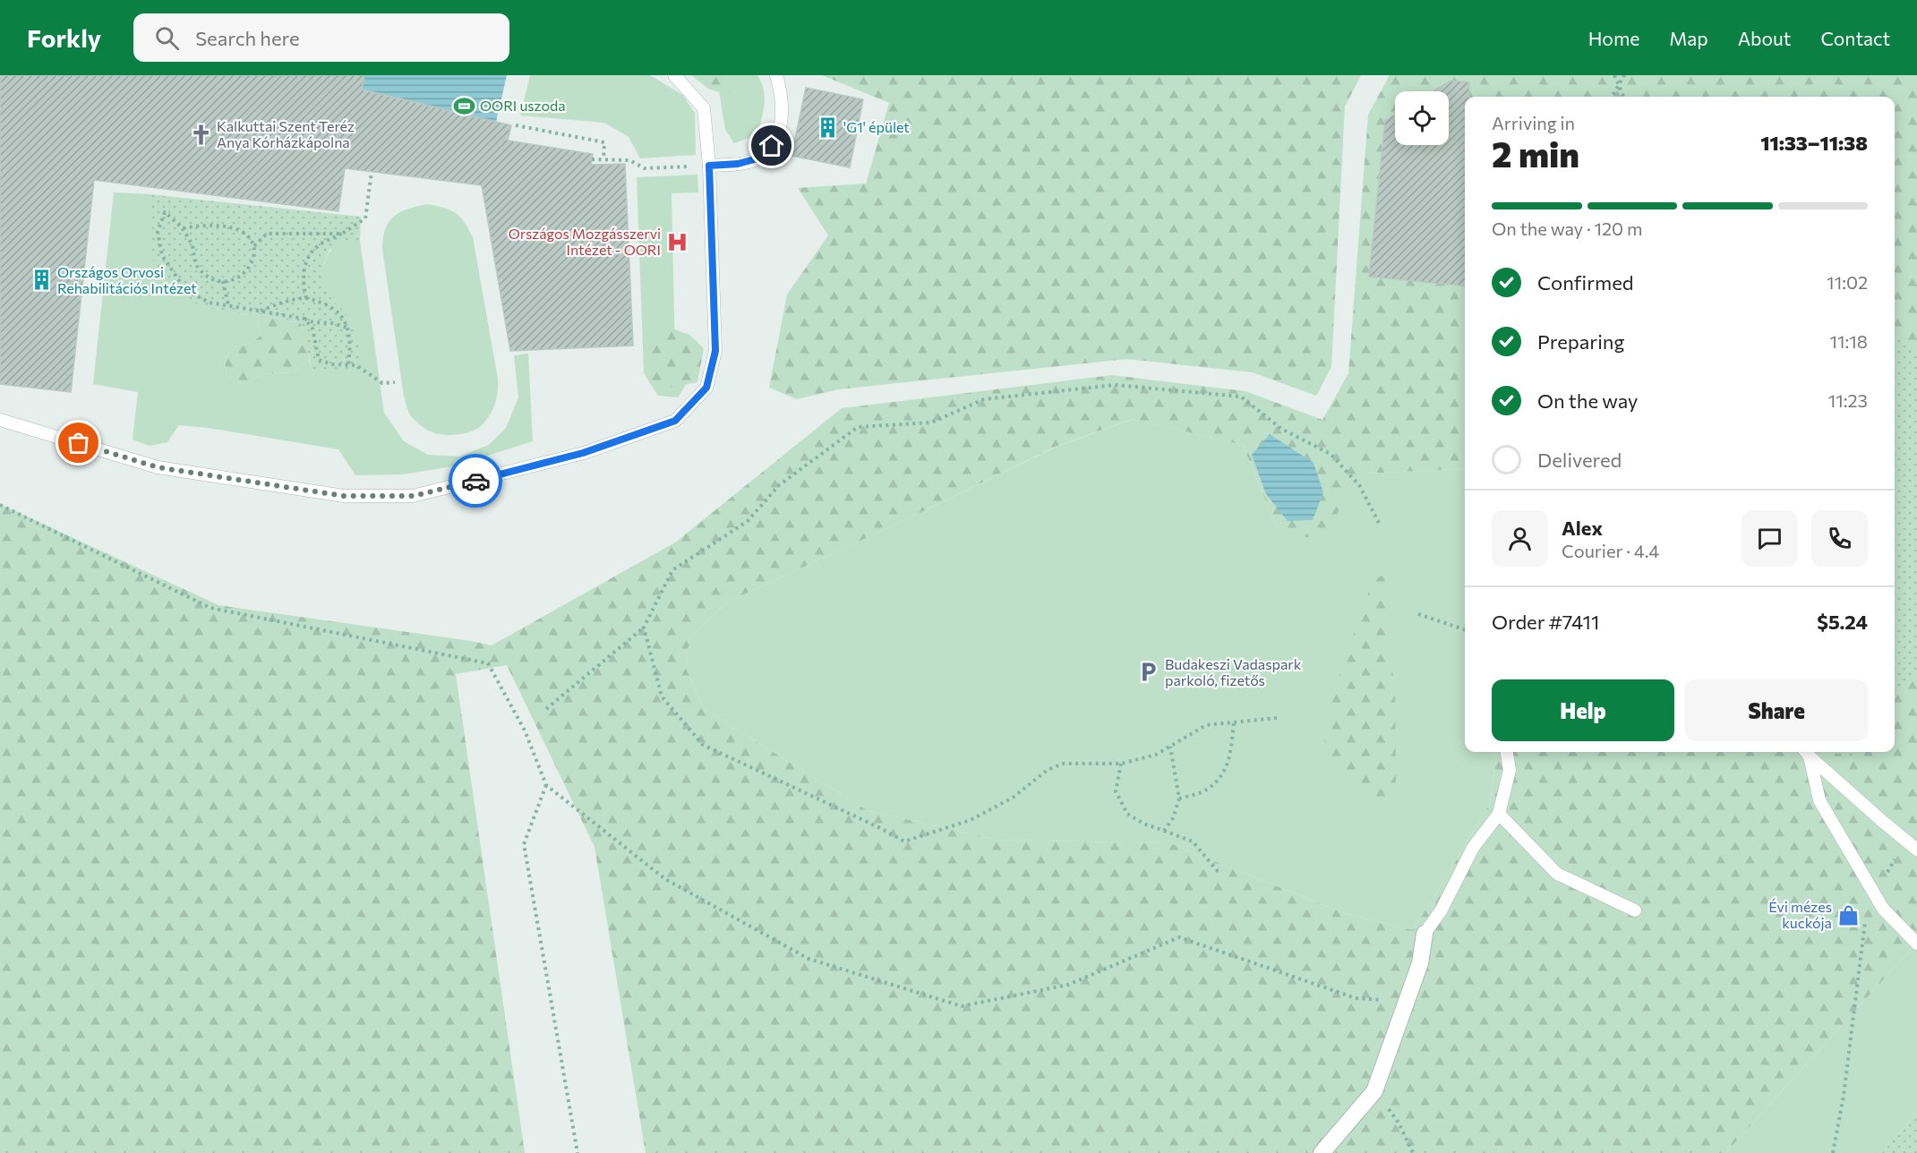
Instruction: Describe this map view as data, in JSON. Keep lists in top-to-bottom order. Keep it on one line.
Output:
{"places":{"sports":["OORI uszoda"],"building":["'G1' épület","Országos Orvosi Rehabilitációs Intézet"],"church":["Kalkuttai Szent Teréz Anya Kórházkápolna"],"hospital":["Országos Mozgásszervi Intézet - OORI"],"parking":["Budakeszi Vadaspark parkoló, fizetős"],"shop":["Évi mézes kuckója"]},"page":{"header":"Forkly","search":"Search here","nav":["Home","Map","About","Contact"],"heading":["2 min","Arriving in","11:33–11:38"],"panel":["Alex","Courier · 4.4","Order #7411","$5.24"],"bar":"On the way · 120 m","list":[["Confirmed","11:02"],["Preparing","11:18"],["On the way","11:23"],"Delivered"],"buttons":["Help","Share"]}}
